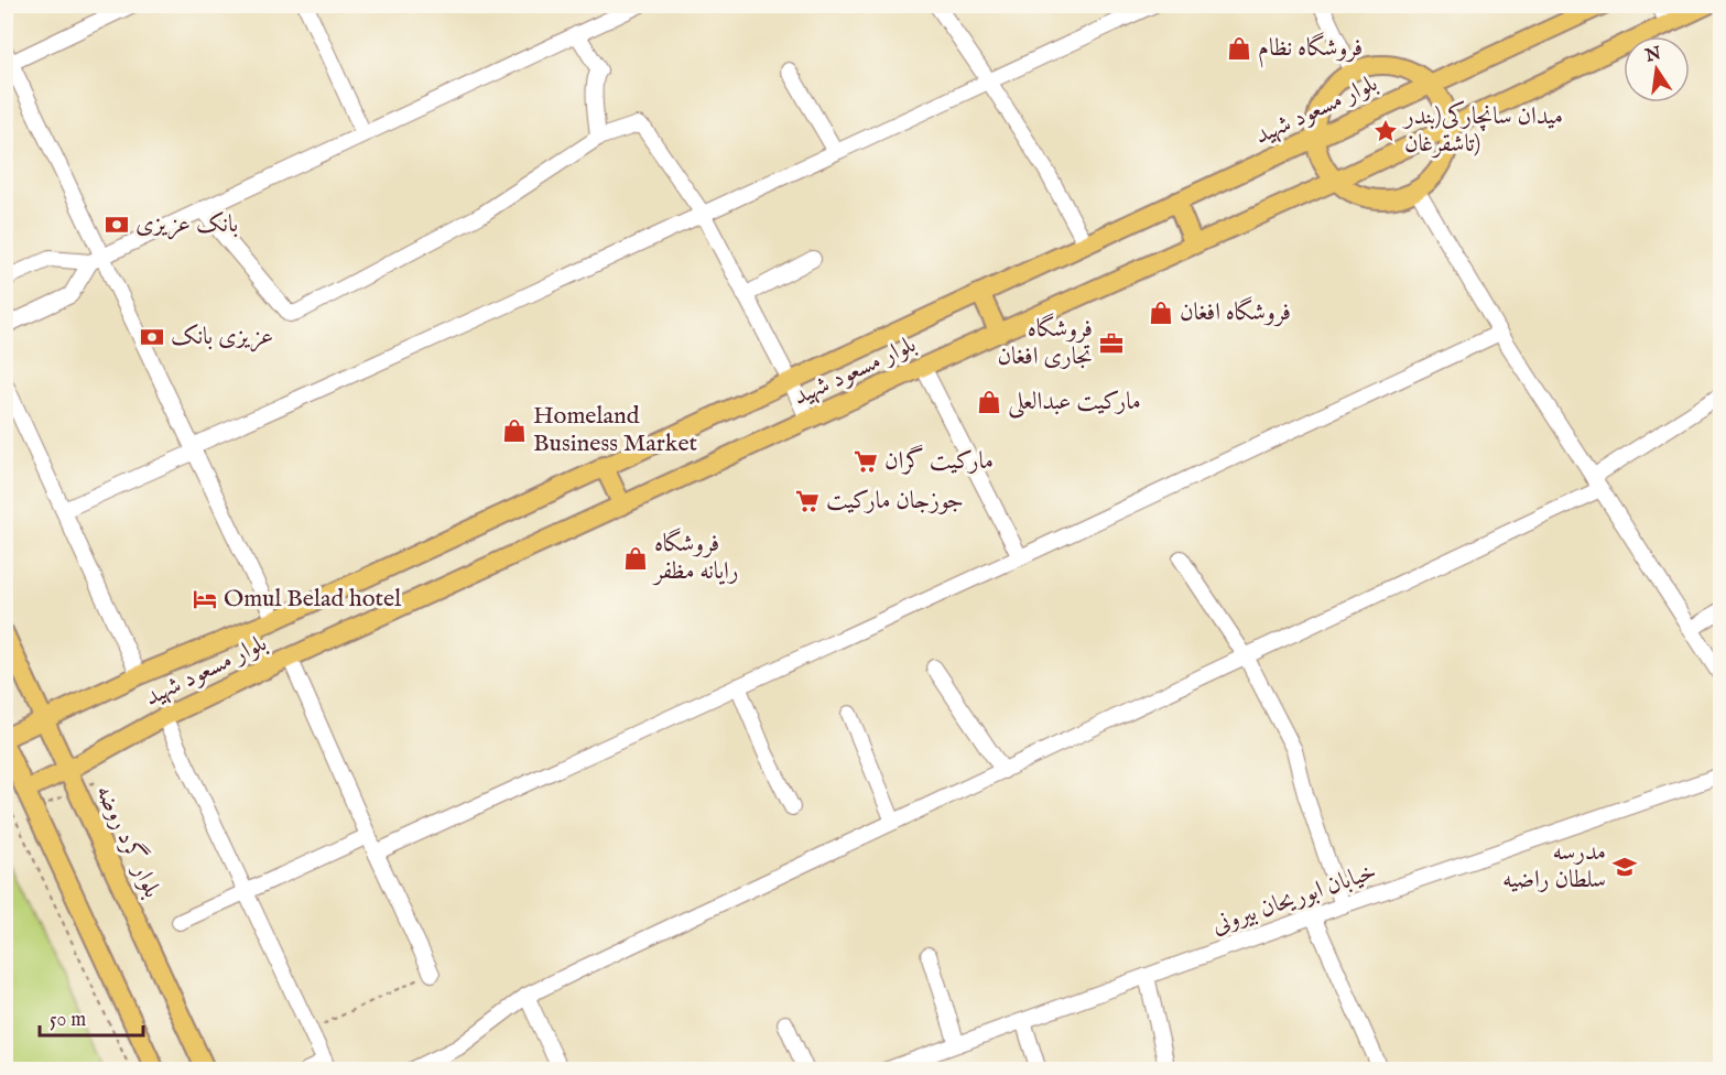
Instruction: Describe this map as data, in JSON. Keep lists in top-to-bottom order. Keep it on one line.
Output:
{"streets":{"main road":["بلوار مسعود شهید","بلوار گرد روضه"],"street":["خیابان ابوریحان بیرونی"]},"crossings":[["بلوار مسعود شهید","بلوار گرد روضه"]],"places":{"shop":["فروشگاه نظام","فروشگاه افغان","مارکیت عبدالعلی","Homeland Business Market","فروشگاه رایانه مظفر"],"place":["میدان سانچارکی(بندر تاشقرغان)"],"bank":["بانک عزیزی","عزیزی بانک"],"office":["فروشگاه تجاری افغان"],"supermarket":["مارکیت گران","جوزجان مارکیت"],"hotel":["Omul Belad hotel"],"school or university":["مدرسه سلطان راضیه"]},"scale_bar":"50 m","north":"top"}
